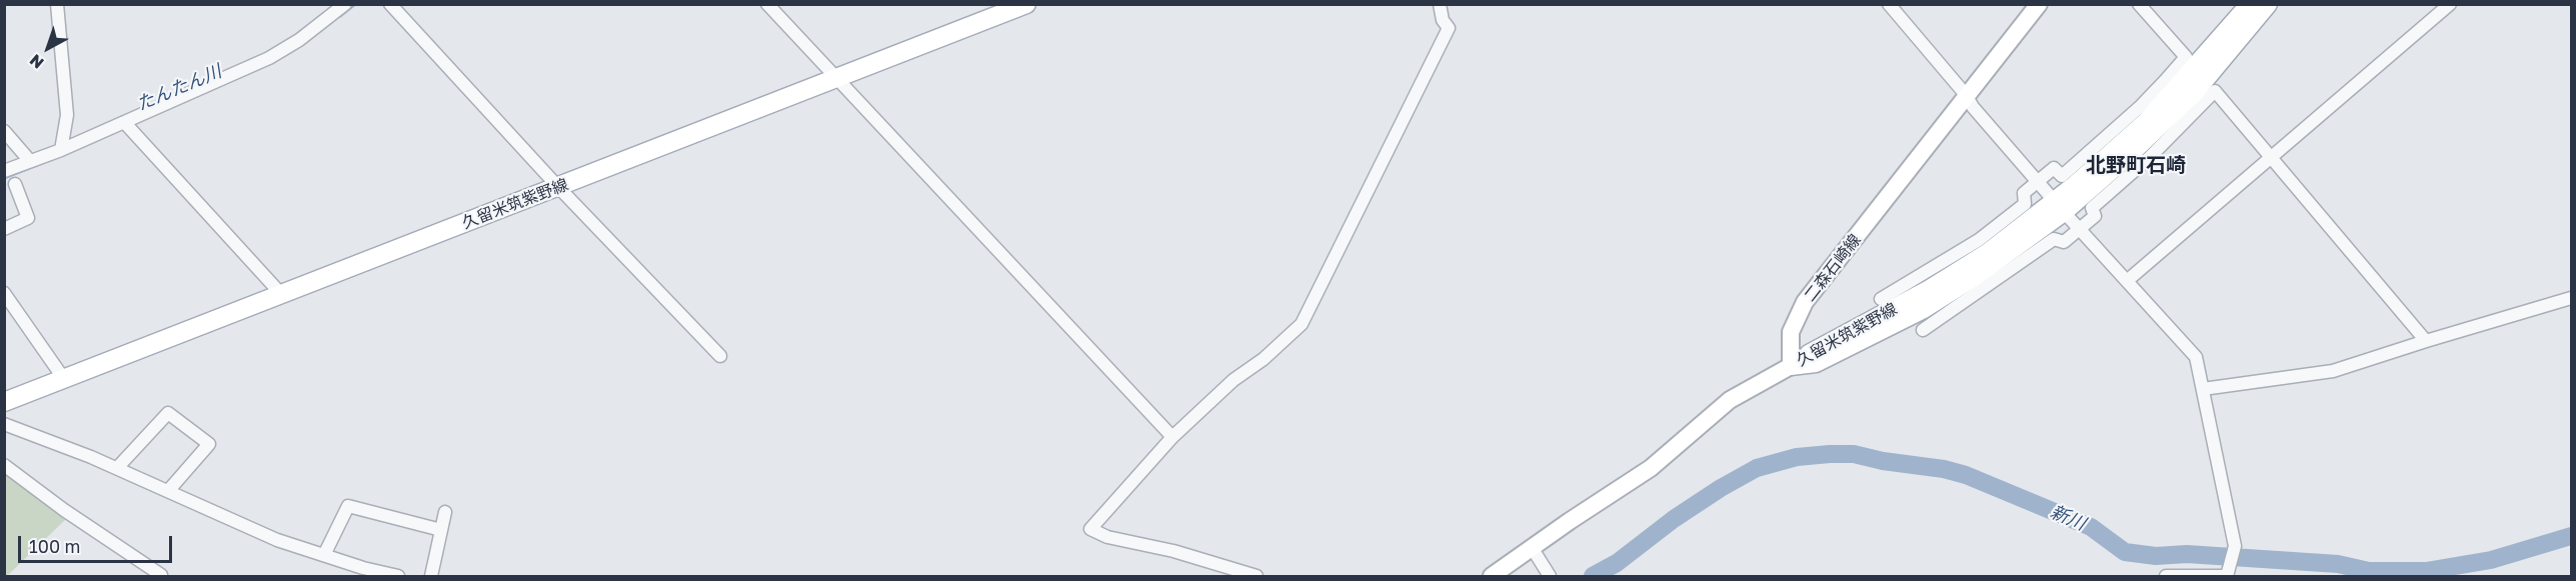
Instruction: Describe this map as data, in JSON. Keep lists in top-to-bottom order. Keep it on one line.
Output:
{"streets":{"main road":["久留米筑紫野線","二森石崎線"]},"crossings":[["久留米筑紫野線","二森石崎線"]],"districts":["北野町石崎"],"water":["たんたん川","新川"],"scale_bar":"100 m","north":"bottom left"}
